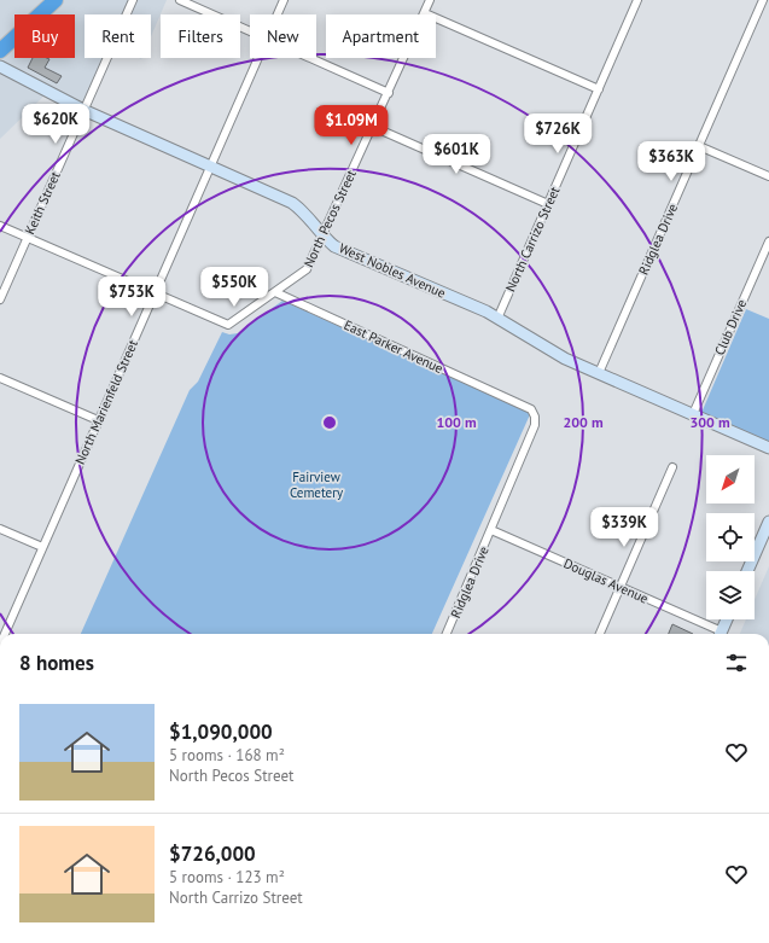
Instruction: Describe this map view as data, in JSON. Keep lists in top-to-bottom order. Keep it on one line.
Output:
{"streets":{"street":["Keith Street","North Pecos Street","North Carrizo Street","Ridglea Drive","West Nobles Avenue","Club Drive","East Parker Avenue","North Marienfeld Street","Douglas Avenue"]},"crossings":[["Keith Street","West Nobles Avenue"],["North Pecos Street","West Nobles Avenue"],["North Pecos Street","East Parker Avenue"],["North Carrizo Street","West Nobles Avenue"],["Ridglea Drive","West Nobles Avenue"],["Ridglea Drive","East Parker Avenue"],["Ridglea Drive","Douglas Avenue"],["West Nobles Avenue","Club Drive"],["West Nobles Avenue","North Marienfeld Street"]],"parks":["Fairview Cemetery"],"north":"bottom left","page":{"chip":["Buy","Rent","Filters","New","Apartment"],"price":["$620K","$1.09M","$726K","$601K","$363K","$550K","$753K","$339K"],"heading":"8 homes","list":[{"name":"$1,090,000","note":"5 rooms · 168 m² · North Pecos Street"},{"name":"$726,000","note":"5 rooms · 123 m² · North Carrizo Street"}]},"rings":["100 m","200 m","300 m"]}
